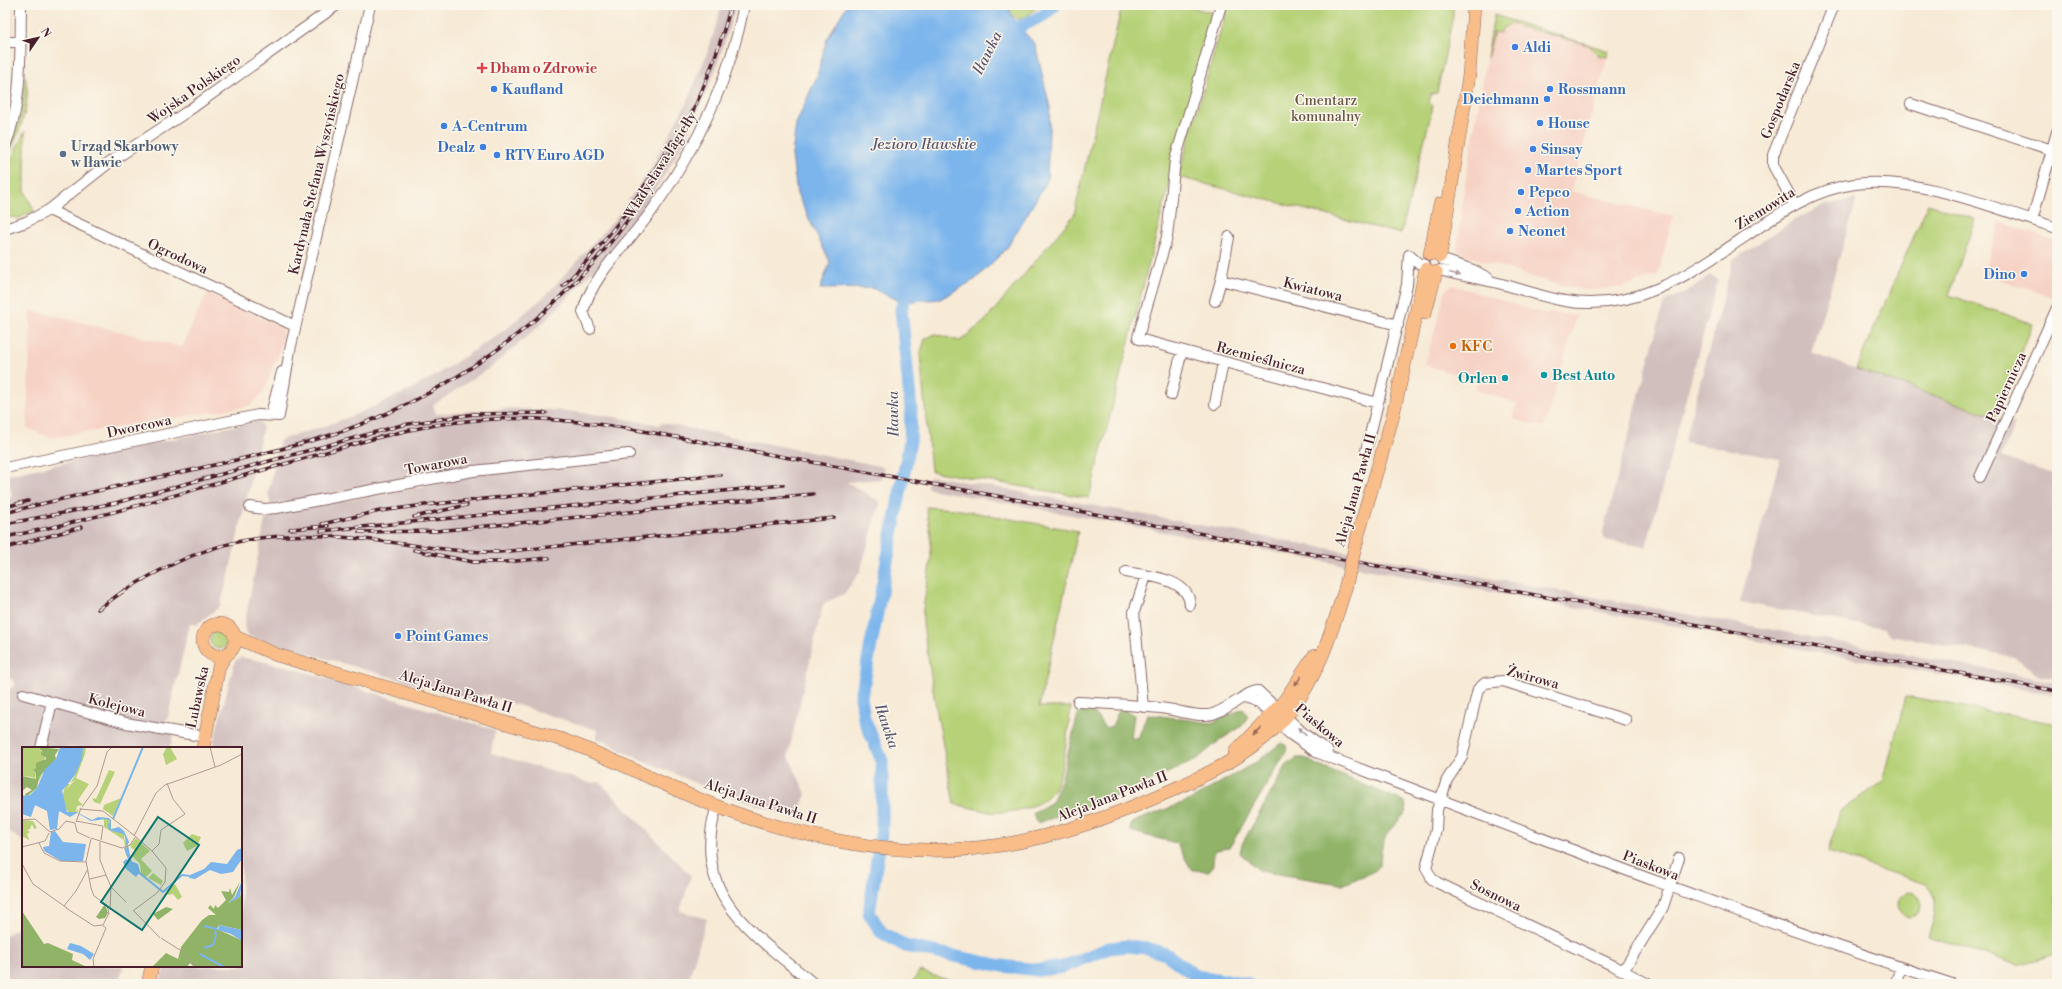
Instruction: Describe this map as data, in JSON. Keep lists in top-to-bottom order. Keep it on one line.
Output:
{"streets":{"main road":["Aleja Jana Pawła II","Lubawska"],"street":["Wojska Polskiego","Gospodarska","Władysława Jagiełły","Kardynała Stefana Wyszyńskiego","Ziemowita","Ogrodowa","Kwiatowa","Rzemieślnicza","Papiernicza","Dworcowa","Towarowa","Żwirowa","Kolejowa","Piaskowa","Sosnowa"]},"crossings":[["Wojska Polskiego","Ogrodowa"],["Gospodarska","Ziemowita"],["Kardynała Stefana Wyszyńskiego","Ogrodowa"],["Kardynała Stefana Wyszyńskiego","Dworcowa"],["Ziemowita","Kwiatowa"],["Ziemowita","Aleja Jana Pawła II"],["Aleja Jana Pawła II","Lubawska"],["Aleja Jana Pawła II","Piaskowa"],["Żwirowa","Piaskowa"],["Żwirowa","Sosnowa"],["Lubawska","Kolejowa"],["Piaskowa","Sosnowa"]],"water":["Iławka","Jezioro Iławskie"],"parks":["Cmentarz komunalny"],"places":{"other":["Aldi","Kaufland","Rossmann","Deichmann","House","A-Centrum","Dealz","Sinsay","Urząd Skarbowy w Iławie","RTV Euro AGD","Martes Sport","Pepco","Action","Neonet","Dino","KFC","Best Auto","Orlen","Point Games"],"health":["Dbam o Zdrowie"]},"north":"top right"}
